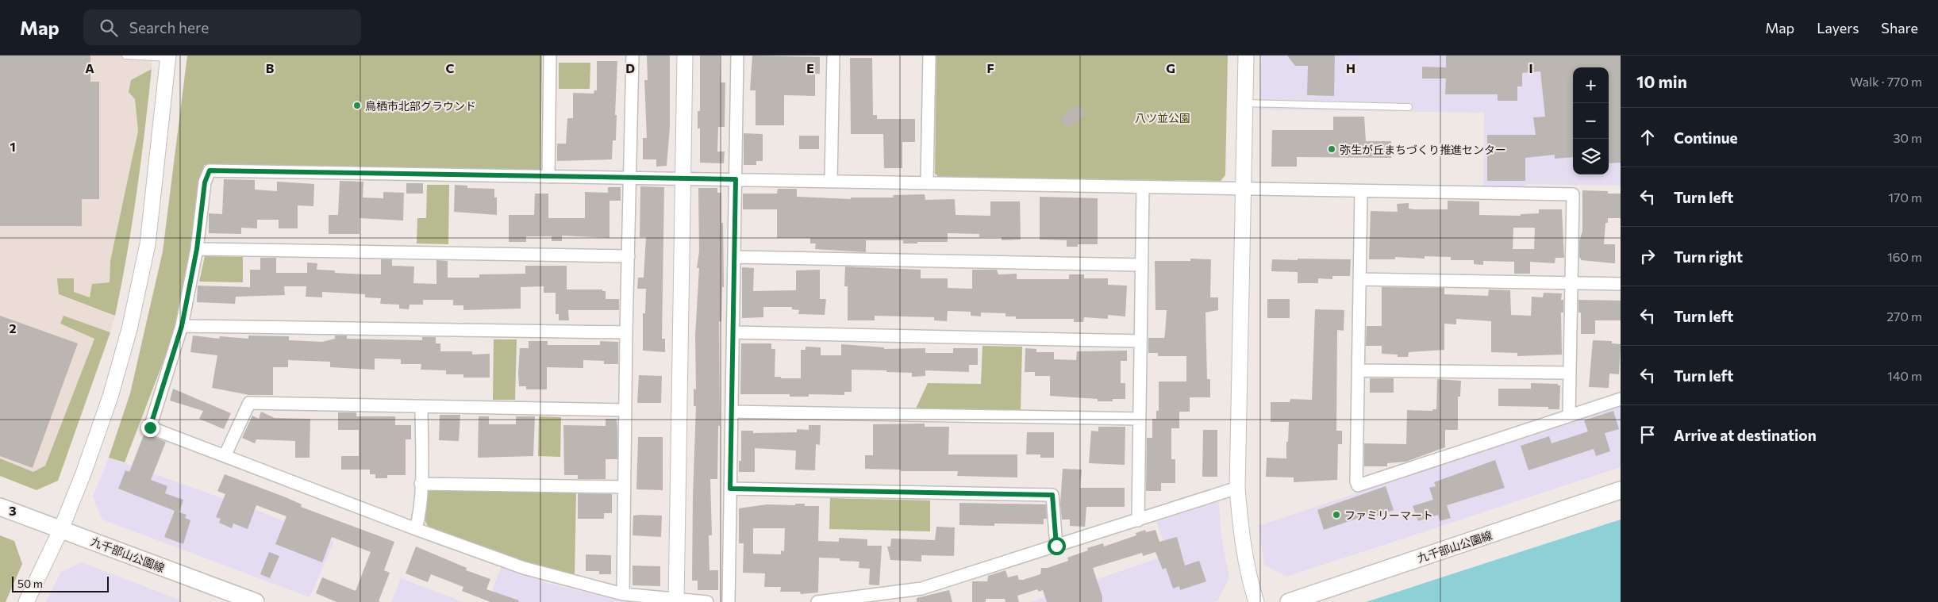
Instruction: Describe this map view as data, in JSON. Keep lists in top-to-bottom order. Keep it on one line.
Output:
{"streets":{"main road":["九千部山公園線"]},"parks":["八ツ並公園"],"places":["鳥栖市北部グラウンド","弥生が丘まちづくり推進センター","ファミリーマート"],"scale_bar":"50 m","page":{"header":"Map","search":"Search here","nav":["Map","Layers","Share"],"heading":["10 min","Walk · 770 m"],"map_buttons":["+","−"],"list":[["Continue","30 m"],["Turn left","170 m"],["Turn right","160 m"],["Turn left","270 m"],["Turn left","140 m"],"Arrive at destination"],"scale":"50 m"},"grid":{"columns":["A","B","C","D","E","F","G","H","I"],"rows":["1","2","3"]}}
